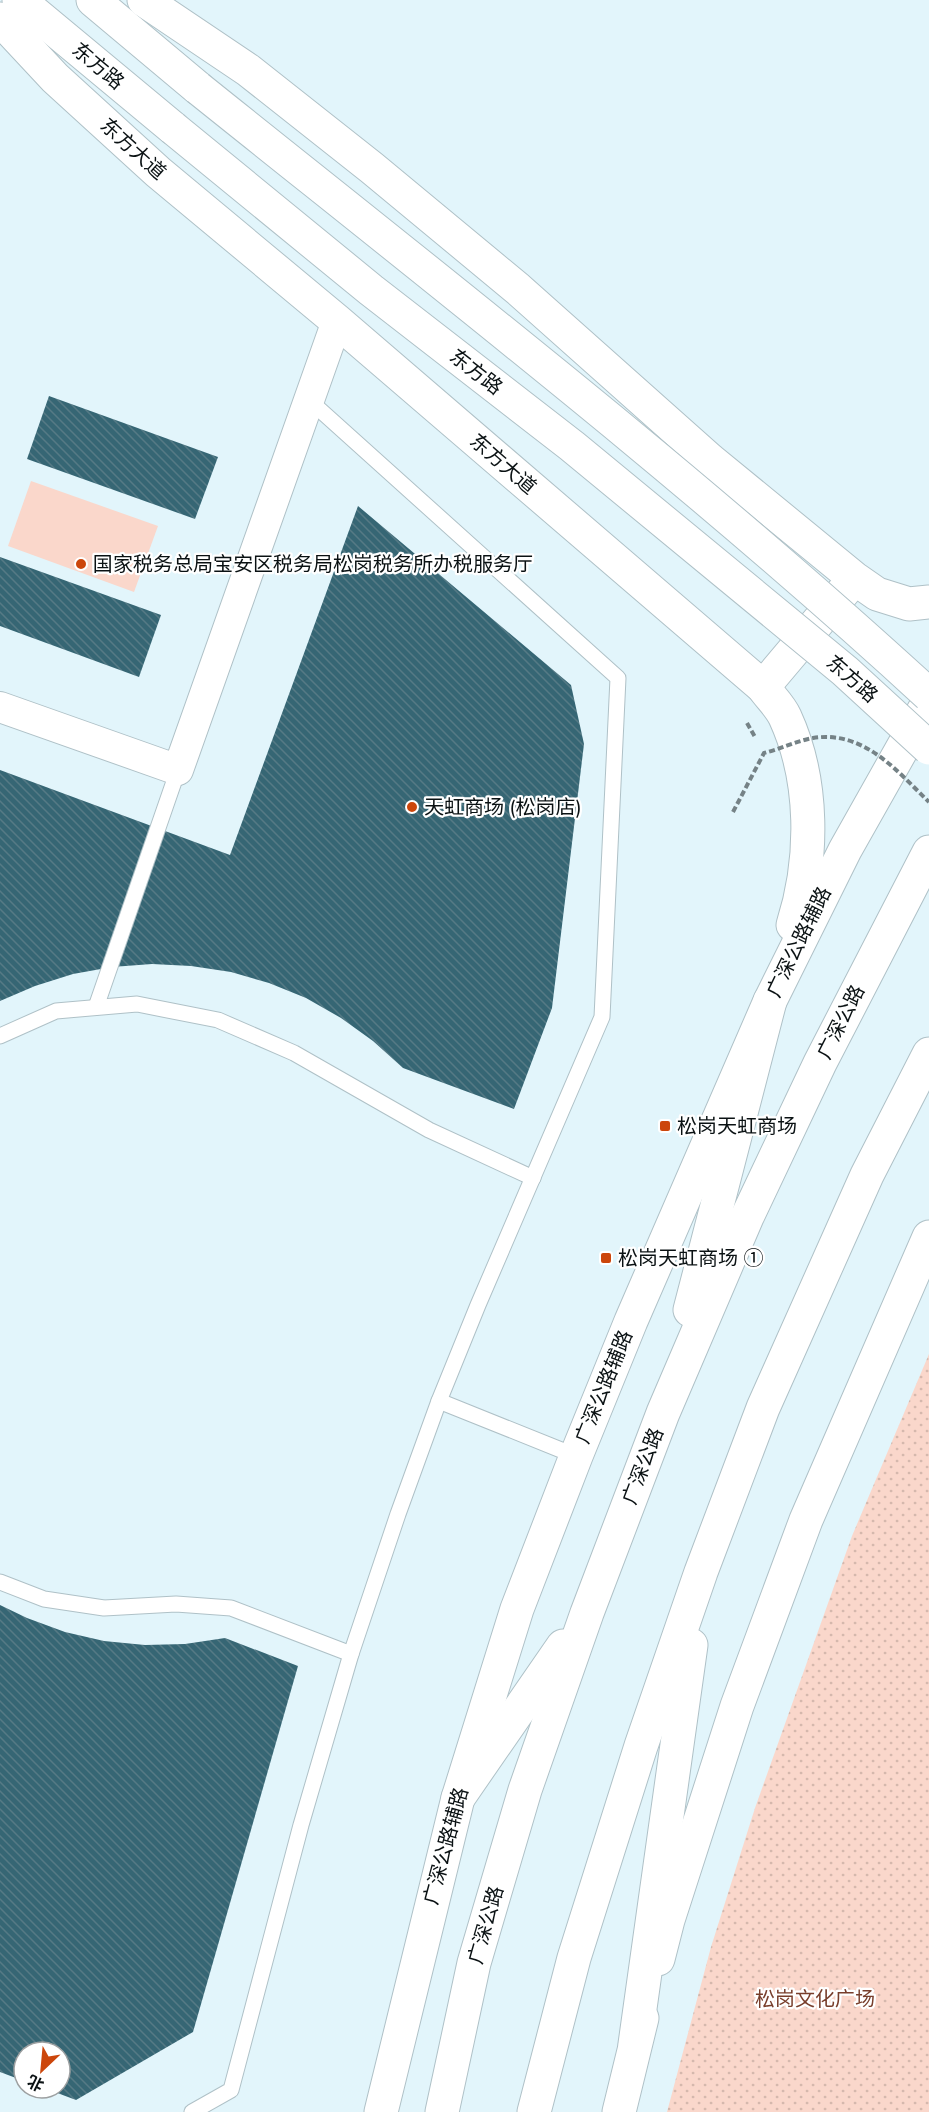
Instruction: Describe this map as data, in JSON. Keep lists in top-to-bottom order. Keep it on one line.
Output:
{"streets":{"main road":["东方路","东方大道","广深公路辅路","广深公路"]},"crossings":[["东方大道","广深公路辅路"]],"parks":["松岗文化广场"],"places":{"other":["国家税务总局宝安区税务局松岗税务所办税服务厅","天虹商场 (松岗店)"],"transit":["松岗天虹商场","松岗天虹商场 ①"]},"north":"bottom left"}
